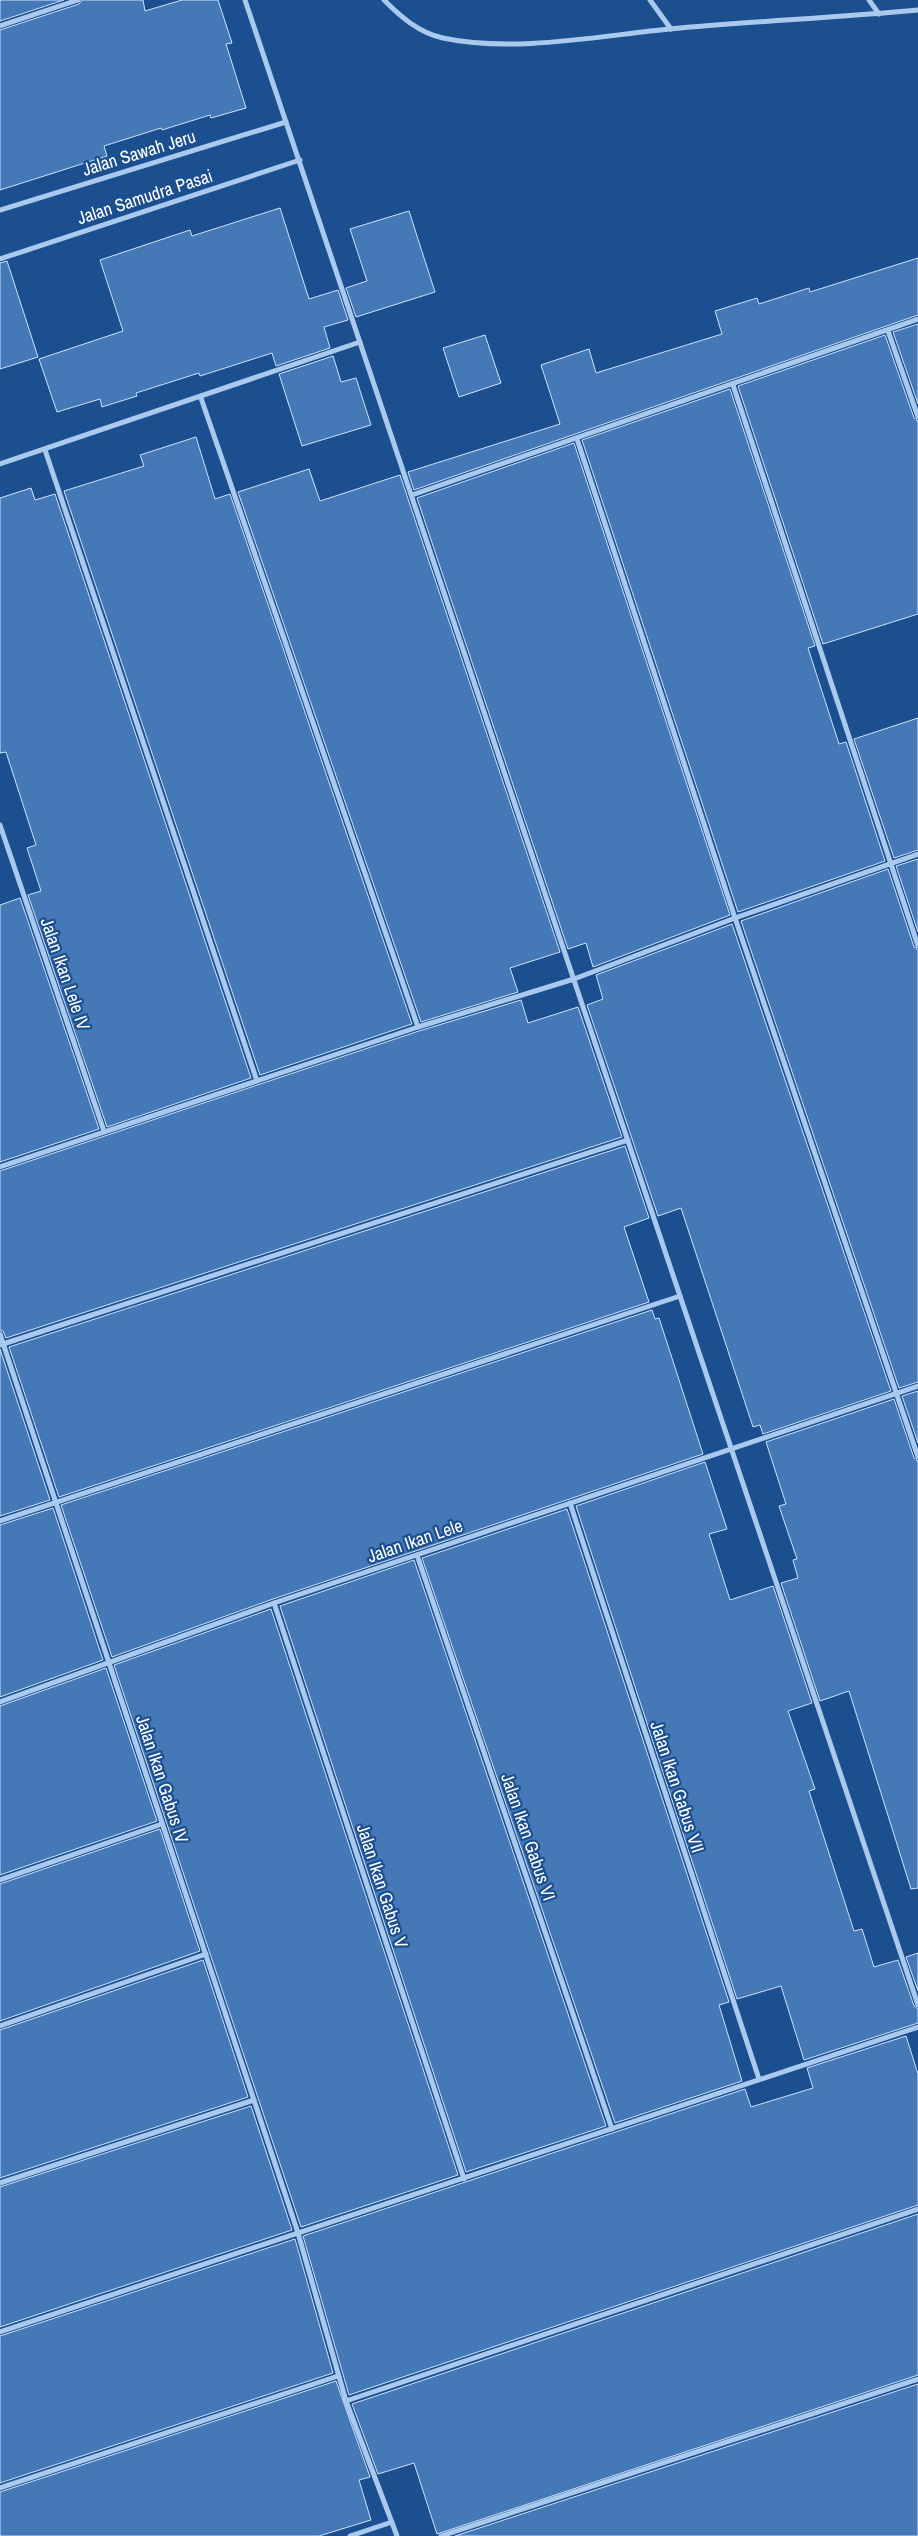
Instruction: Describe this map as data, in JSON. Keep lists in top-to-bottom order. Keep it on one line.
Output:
{"streets":{"street":["Jalan Sawah Jeru","Jalan Samudra Pasai","Jalan Ikan Lele IV","Jalan Ikan Lele","Jalan Ikan Gabus IV","Jalan Ikan Gabus VII","Jalan Ikan Gabus VI","Jalan Ikan Gabus V"]},"crossings":[["Jalan Ikan Lele","Jalan Ikan Gabus IV"],["Jalan Ikan Lele","Jalan Ikan Gabus VII"],["Jalan Ikan Lele","Jalan Ikan Gabus VI"],["Jalan Ikan Lele","Jalan Ikan Gabus V"]]}
